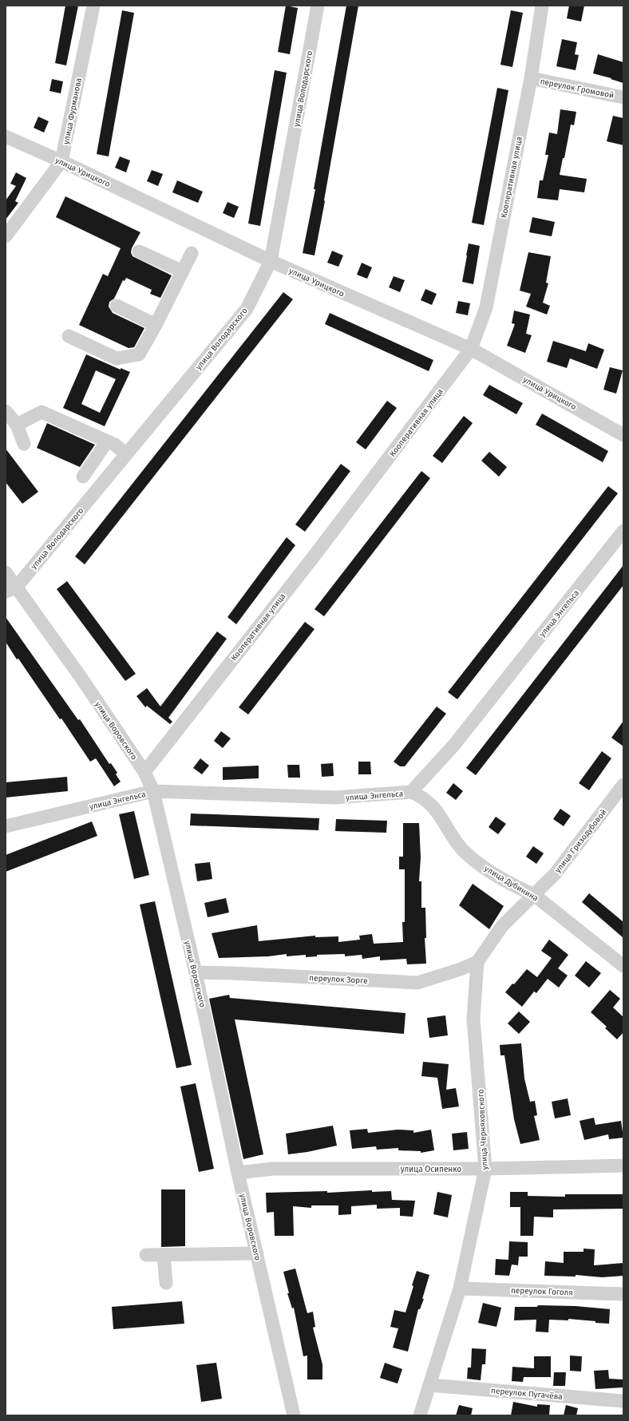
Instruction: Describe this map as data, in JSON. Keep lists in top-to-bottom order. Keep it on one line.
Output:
{"streets":{"street":["переулок Громовой","улица Володарского","улица Фурманова","улица Урицкого","Кооперативная улица","улица Энгельса","улица Воровского","улица Гризодубовой","улица Дубинина","переулок Зорге","улица Черняховского","улица Осипенко","переулок Гоголя","переулок Пугачёва"]},"crossings":[["переулок Громовой","Кооперативная улица"],["улица Володарского","улица Урицкого"],["улица Володарского","улица Воровского"],["улица Фурманова","улица Урицкого"],["улица Урицкого","Кооперативная улица"],["Кооперативная улица","улица Воровского"],["улица Энгельса","улица Воровского"],["улица Энгельса","улица Дубинина"],["улица Воровского","переулок Зорге"],["улица Воровского","улица Осипенко"],["улица Гризодубовой","улица Дубинина"],["переулок Зорге","улица Черняховского"],["улица Черняховского","улица Осипенко"],["улица Черняховского","переулок Гоголя"],["улица Черняховского","переулок Пугачёва"]]}
